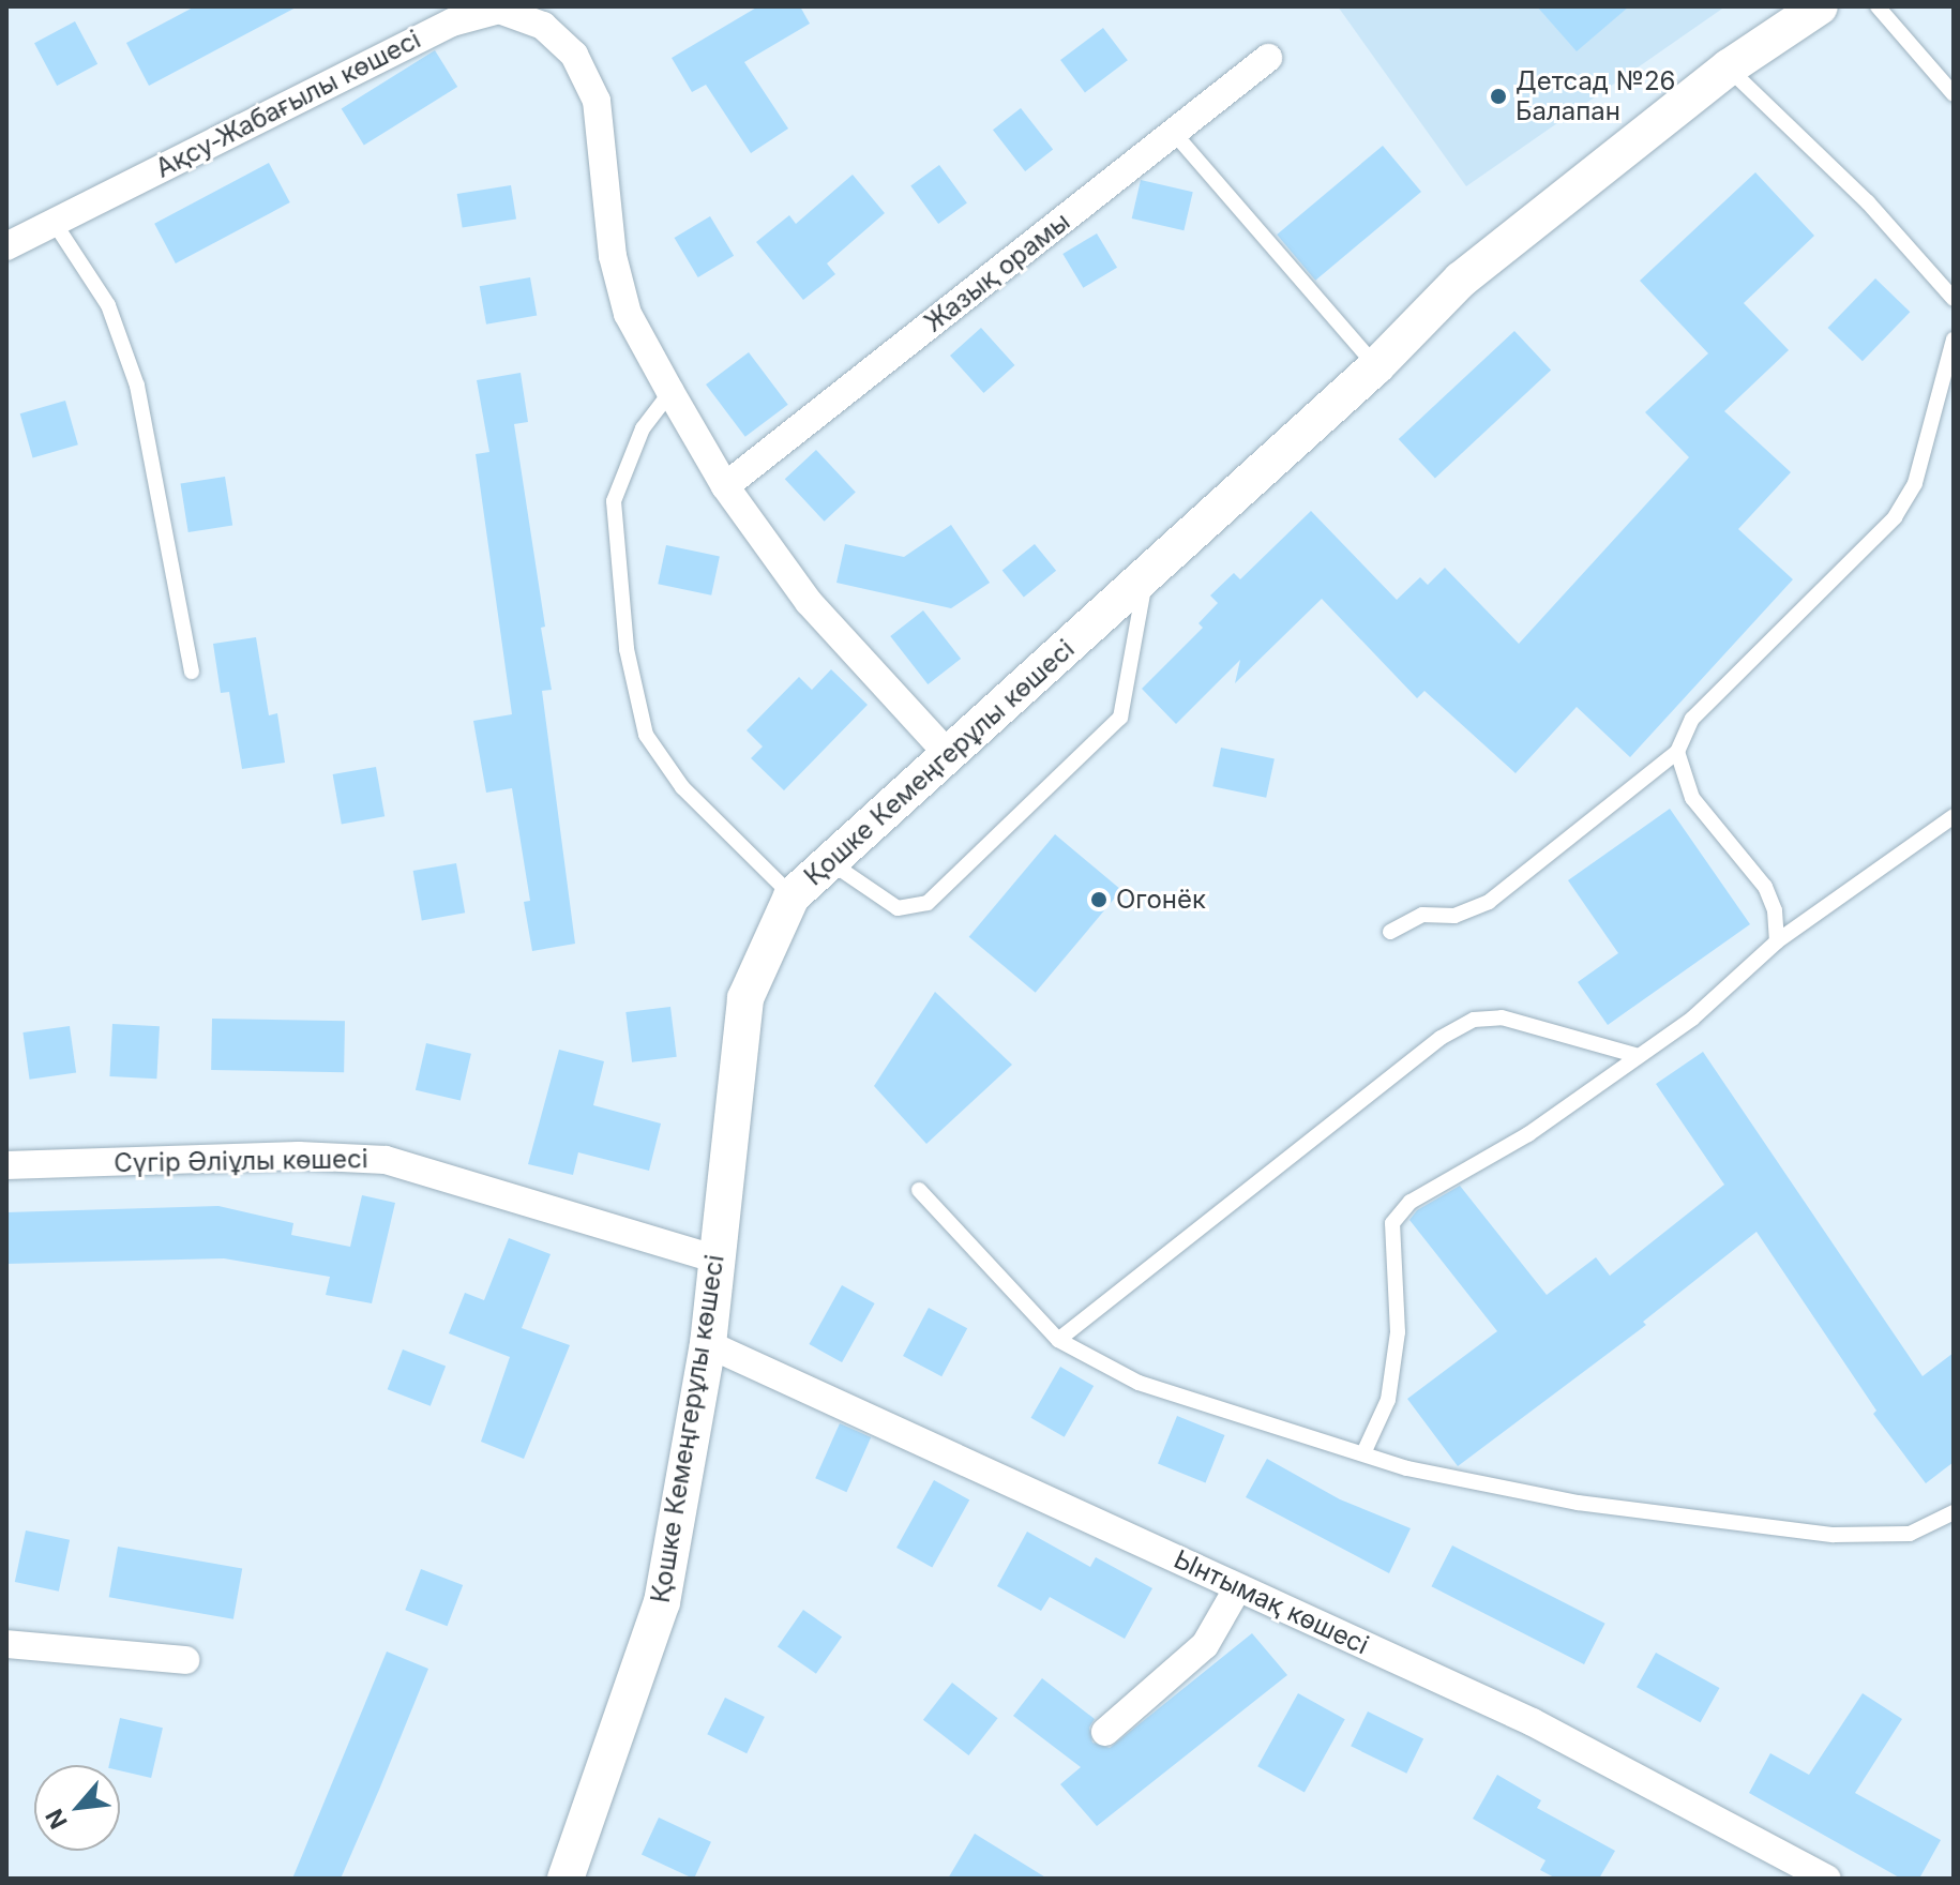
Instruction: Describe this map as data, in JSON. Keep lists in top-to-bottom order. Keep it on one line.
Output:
{"streets":{"street":["Ақсу-Жабағылы көшесі","Жазық орамы","Қошке Кемеңгерұлы көшесі","Сүгір Әліұлы көшесі","Ынтымақ көшесі"]},"crossings":[["Ақсу-Жабағылы көшесі","Жазық орамы"],["Ақсу-Жабағылы көшесі","Қошке Кемеңгерұлы көшесі"],["Қошке Кемеңгерұлы көшесі","Сүгір Әліұлы көшесі"],["Қошке Кемеңгерұлы көшесі","Ынтымақ көшесі"]],"places":["Детсад №26 Балапан","Огонёк"],"north":"bottom left"}
